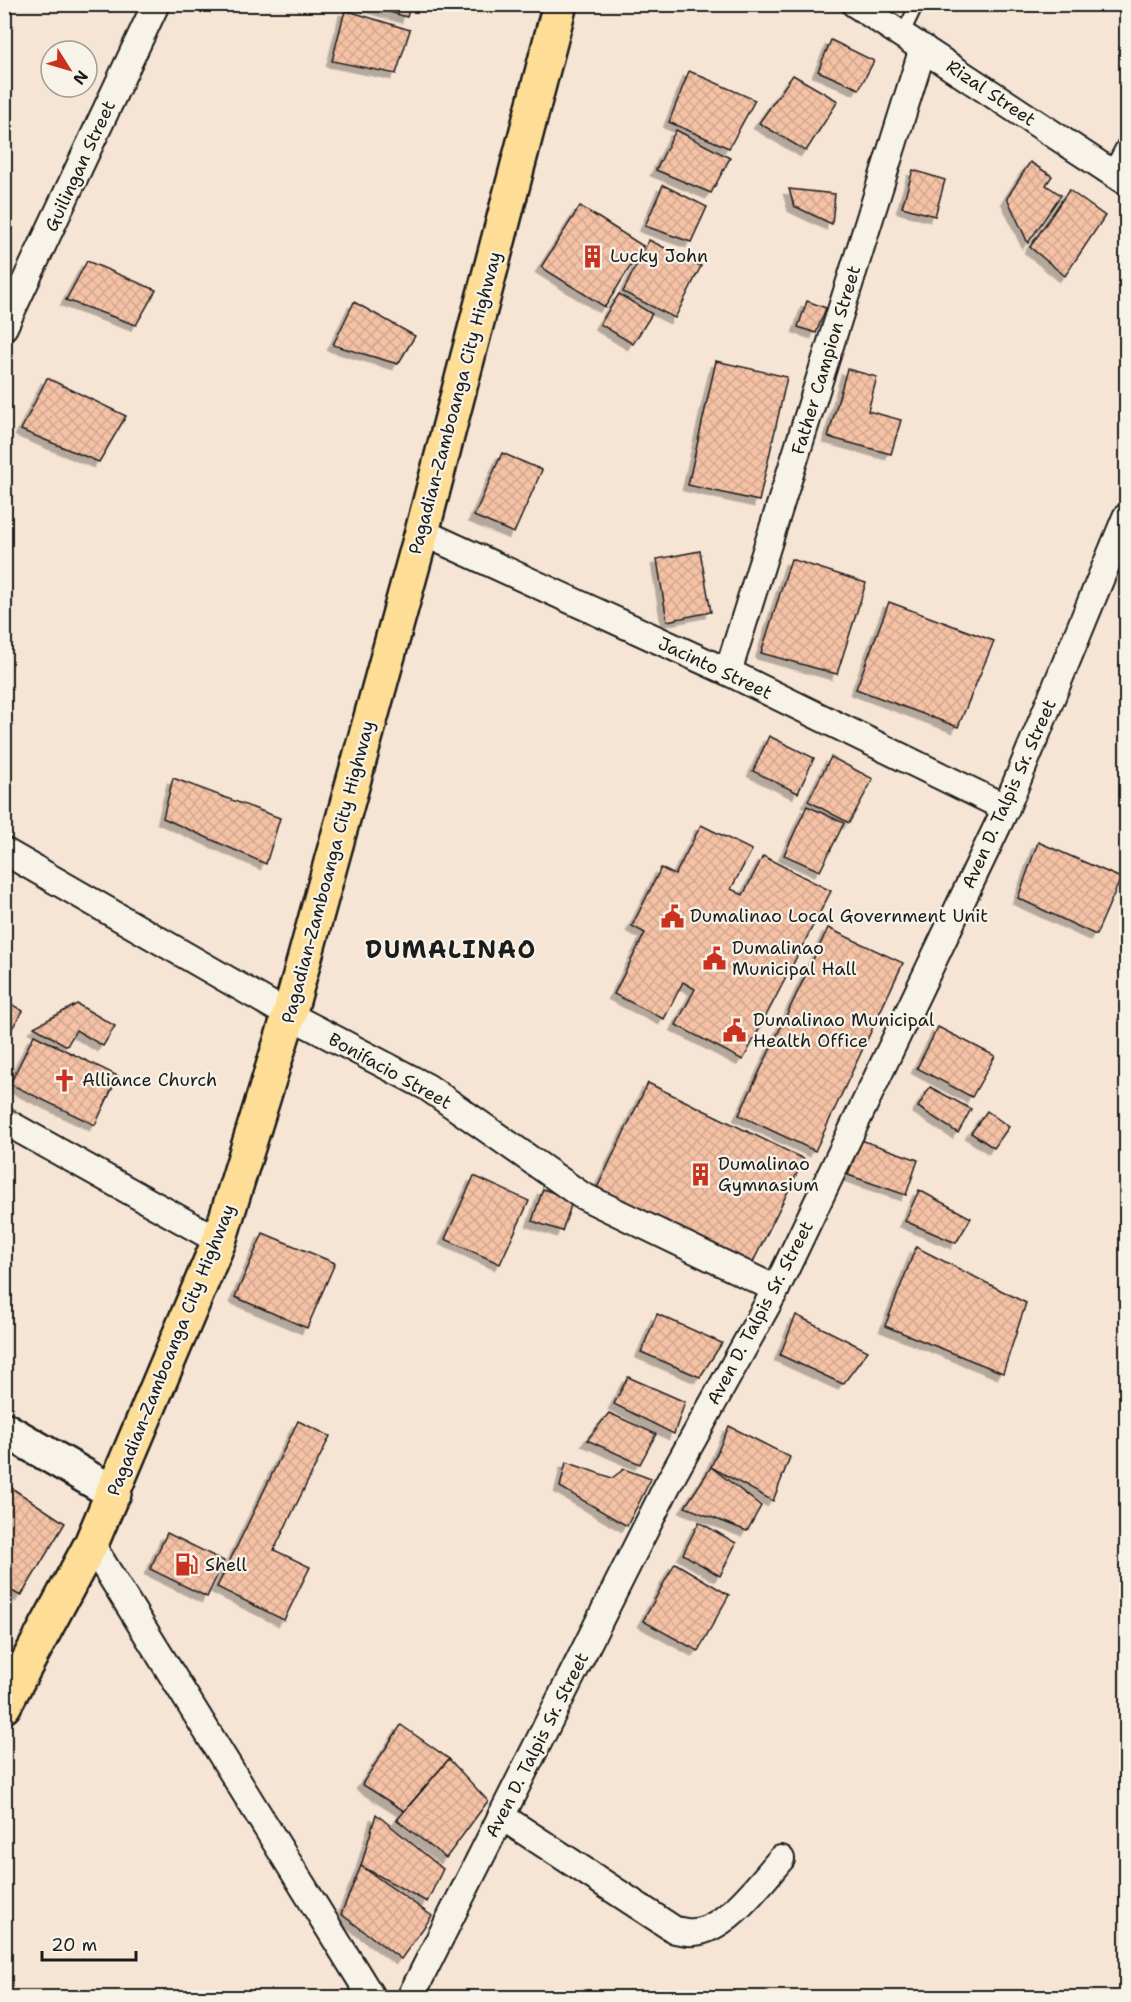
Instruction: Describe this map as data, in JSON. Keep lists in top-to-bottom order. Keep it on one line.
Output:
{"streets":{"highway":["Pagadian-Zamboanga City Highway"],"street":["Rizal Street","Guilingan Street","Father Campion Street","Jacinto Street","Aven D. Talpis Sr. Street","Bonifacio Street"]},"crossings":[["Rizal Street","Father Campion Street"],["Father Campion Street","Jacinto Street"],["Pagadian-Zamboanga City Highway","Jacinto Street"],["Pagadian-Zamboanga City Highway","Bonifacio Street"],["Jacinto Street","Aven D. Talpis Sr. Street"],["Aven D. Talpis Sr. Street","Bonifacio Street"]],"districts":["DUMALINAO"],"places":{"building":["Lucky John","Dumalinao Gymnasium"],"public building":["Dumalinao Local Government Unit","Dumalinao Municipal Hall","Dumalinao Municipal Health Office"],"church":["Alliance Church"],"fuel station":["Shell"]},"scale_bar":"20 m","north":"bottom right"}
